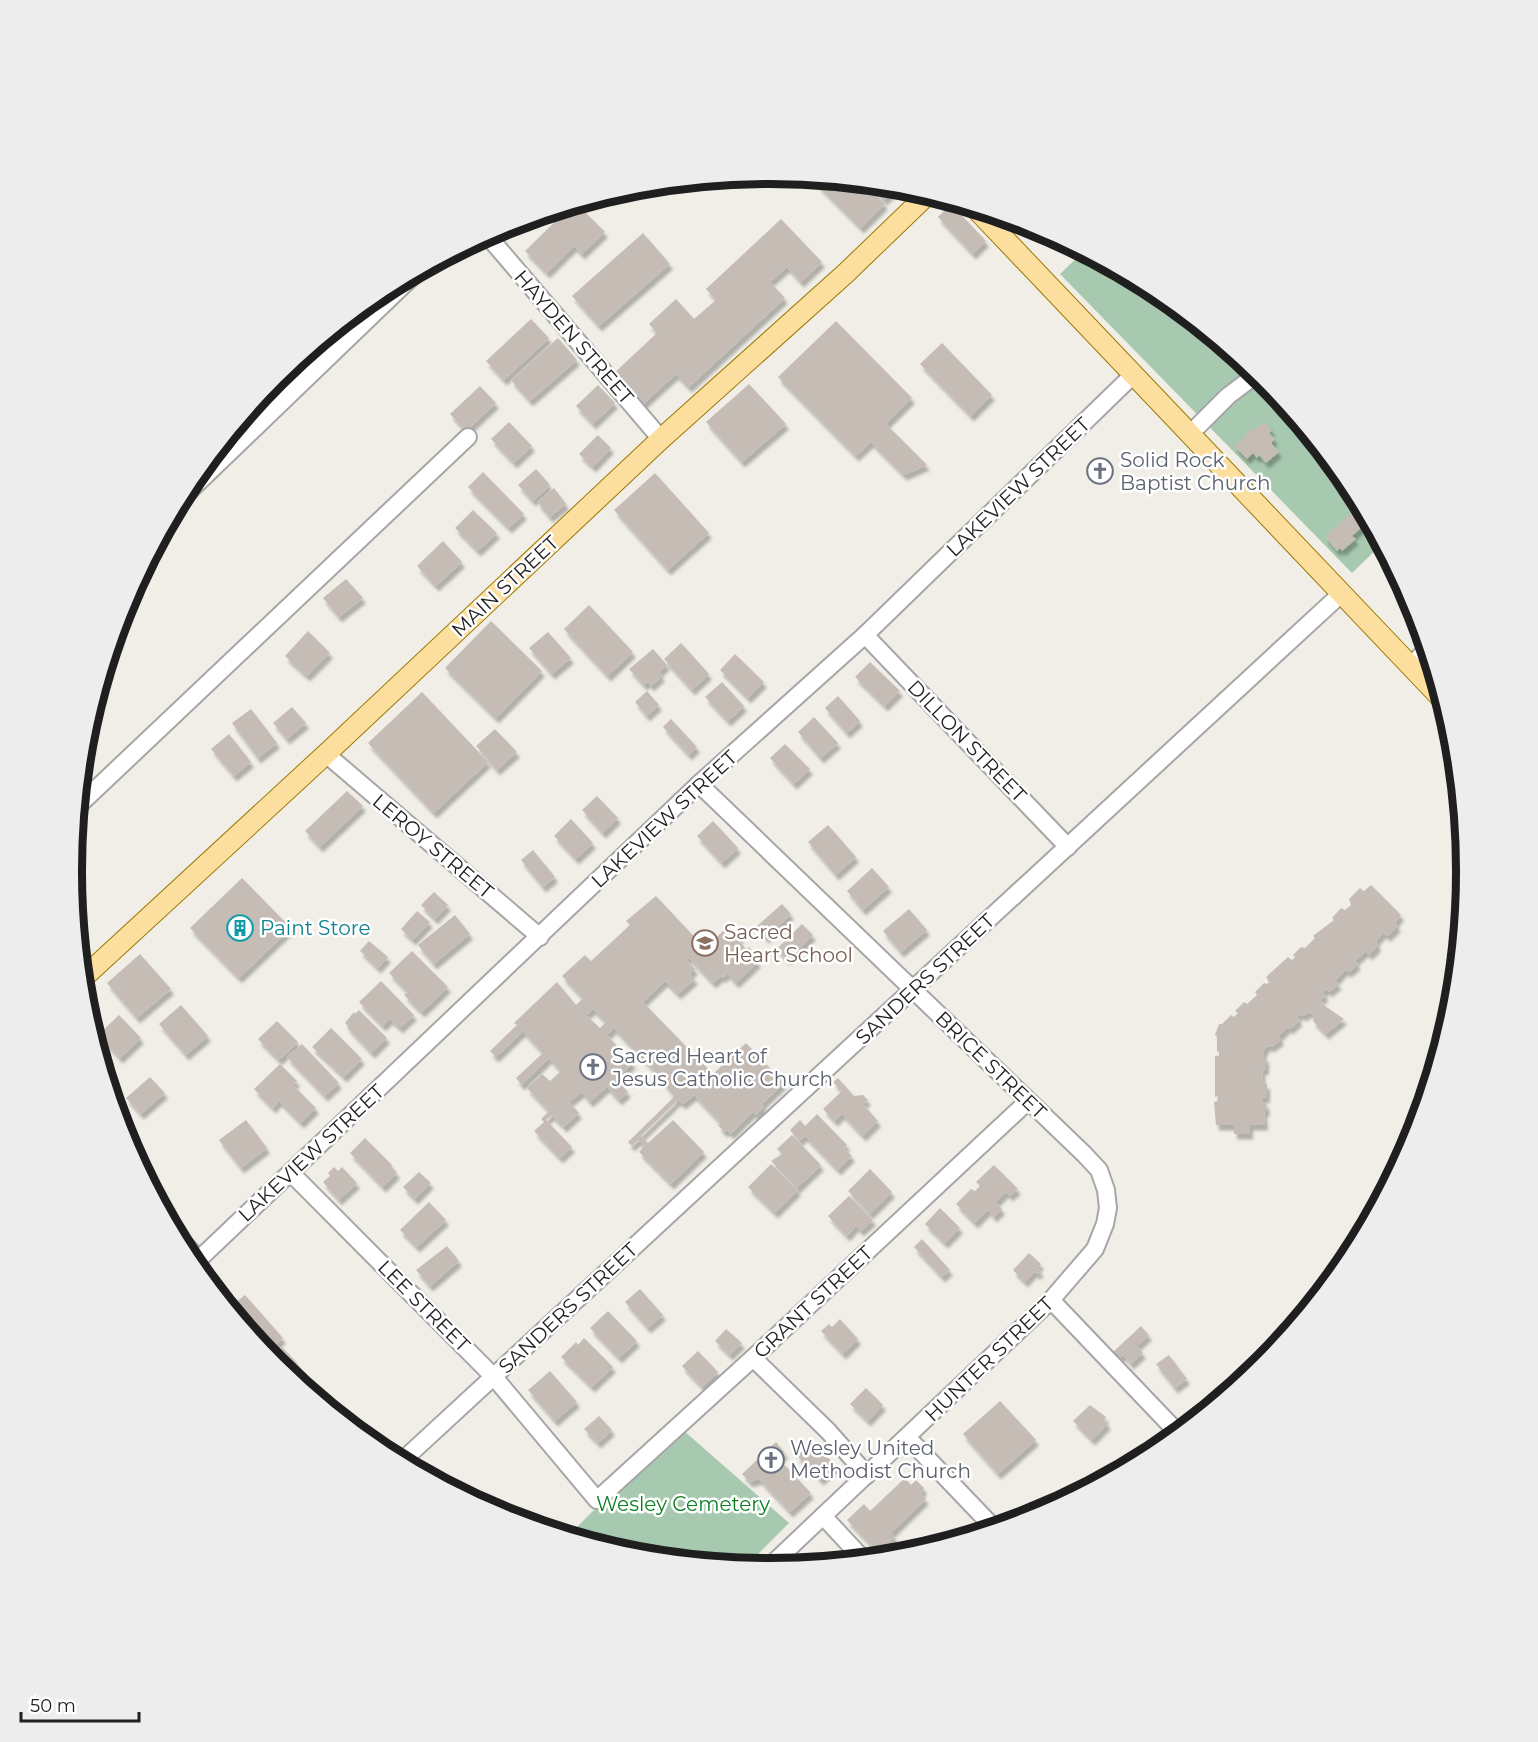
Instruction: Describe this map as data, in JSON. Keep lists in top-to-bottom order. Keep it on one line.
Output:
{"streets":{"main road":["MAIN STREET"],"street":["HAYDEN STREET","LAKEVIEW STREET","DILLON STREET","LEROY STREET","SANDERS STREET","BRICE STREET","GRANT STREET","LEE STREET","HUNTER STREET"]},"crossings":[["HAYDEN STREET","MAIN STREET"],["LAKEVIEW STREET","DILLON STREET"],["LAKEVIEW STREET","LEROY STREET"],["LAKEVIEW STREET","BRICE STREET"],["LAKEVIEW STREET","LEE STREET"],["MAIN STREET","LEROY STREET"],["DILLON STREET","SANDERS STREET"],["SANDERS STREET","BRICE STREET"],["SANDERS STREET","LEE STREET"],["BRICE STREET","GRANT STREET"],["BRICE STREET","HUNTER STREET"],["GRANT STREET","LEE STREET"]],"parks":["Wesley Cemetery"],"places":{"church":["Solid Rock Baptist Church","Sacred Heart of Jesus Catholic Church","Wesley United Methodist Church"],"building":["Paint Store"],"school or university":["Sacred Heart School"]},"scale_bar":"50 m"}
